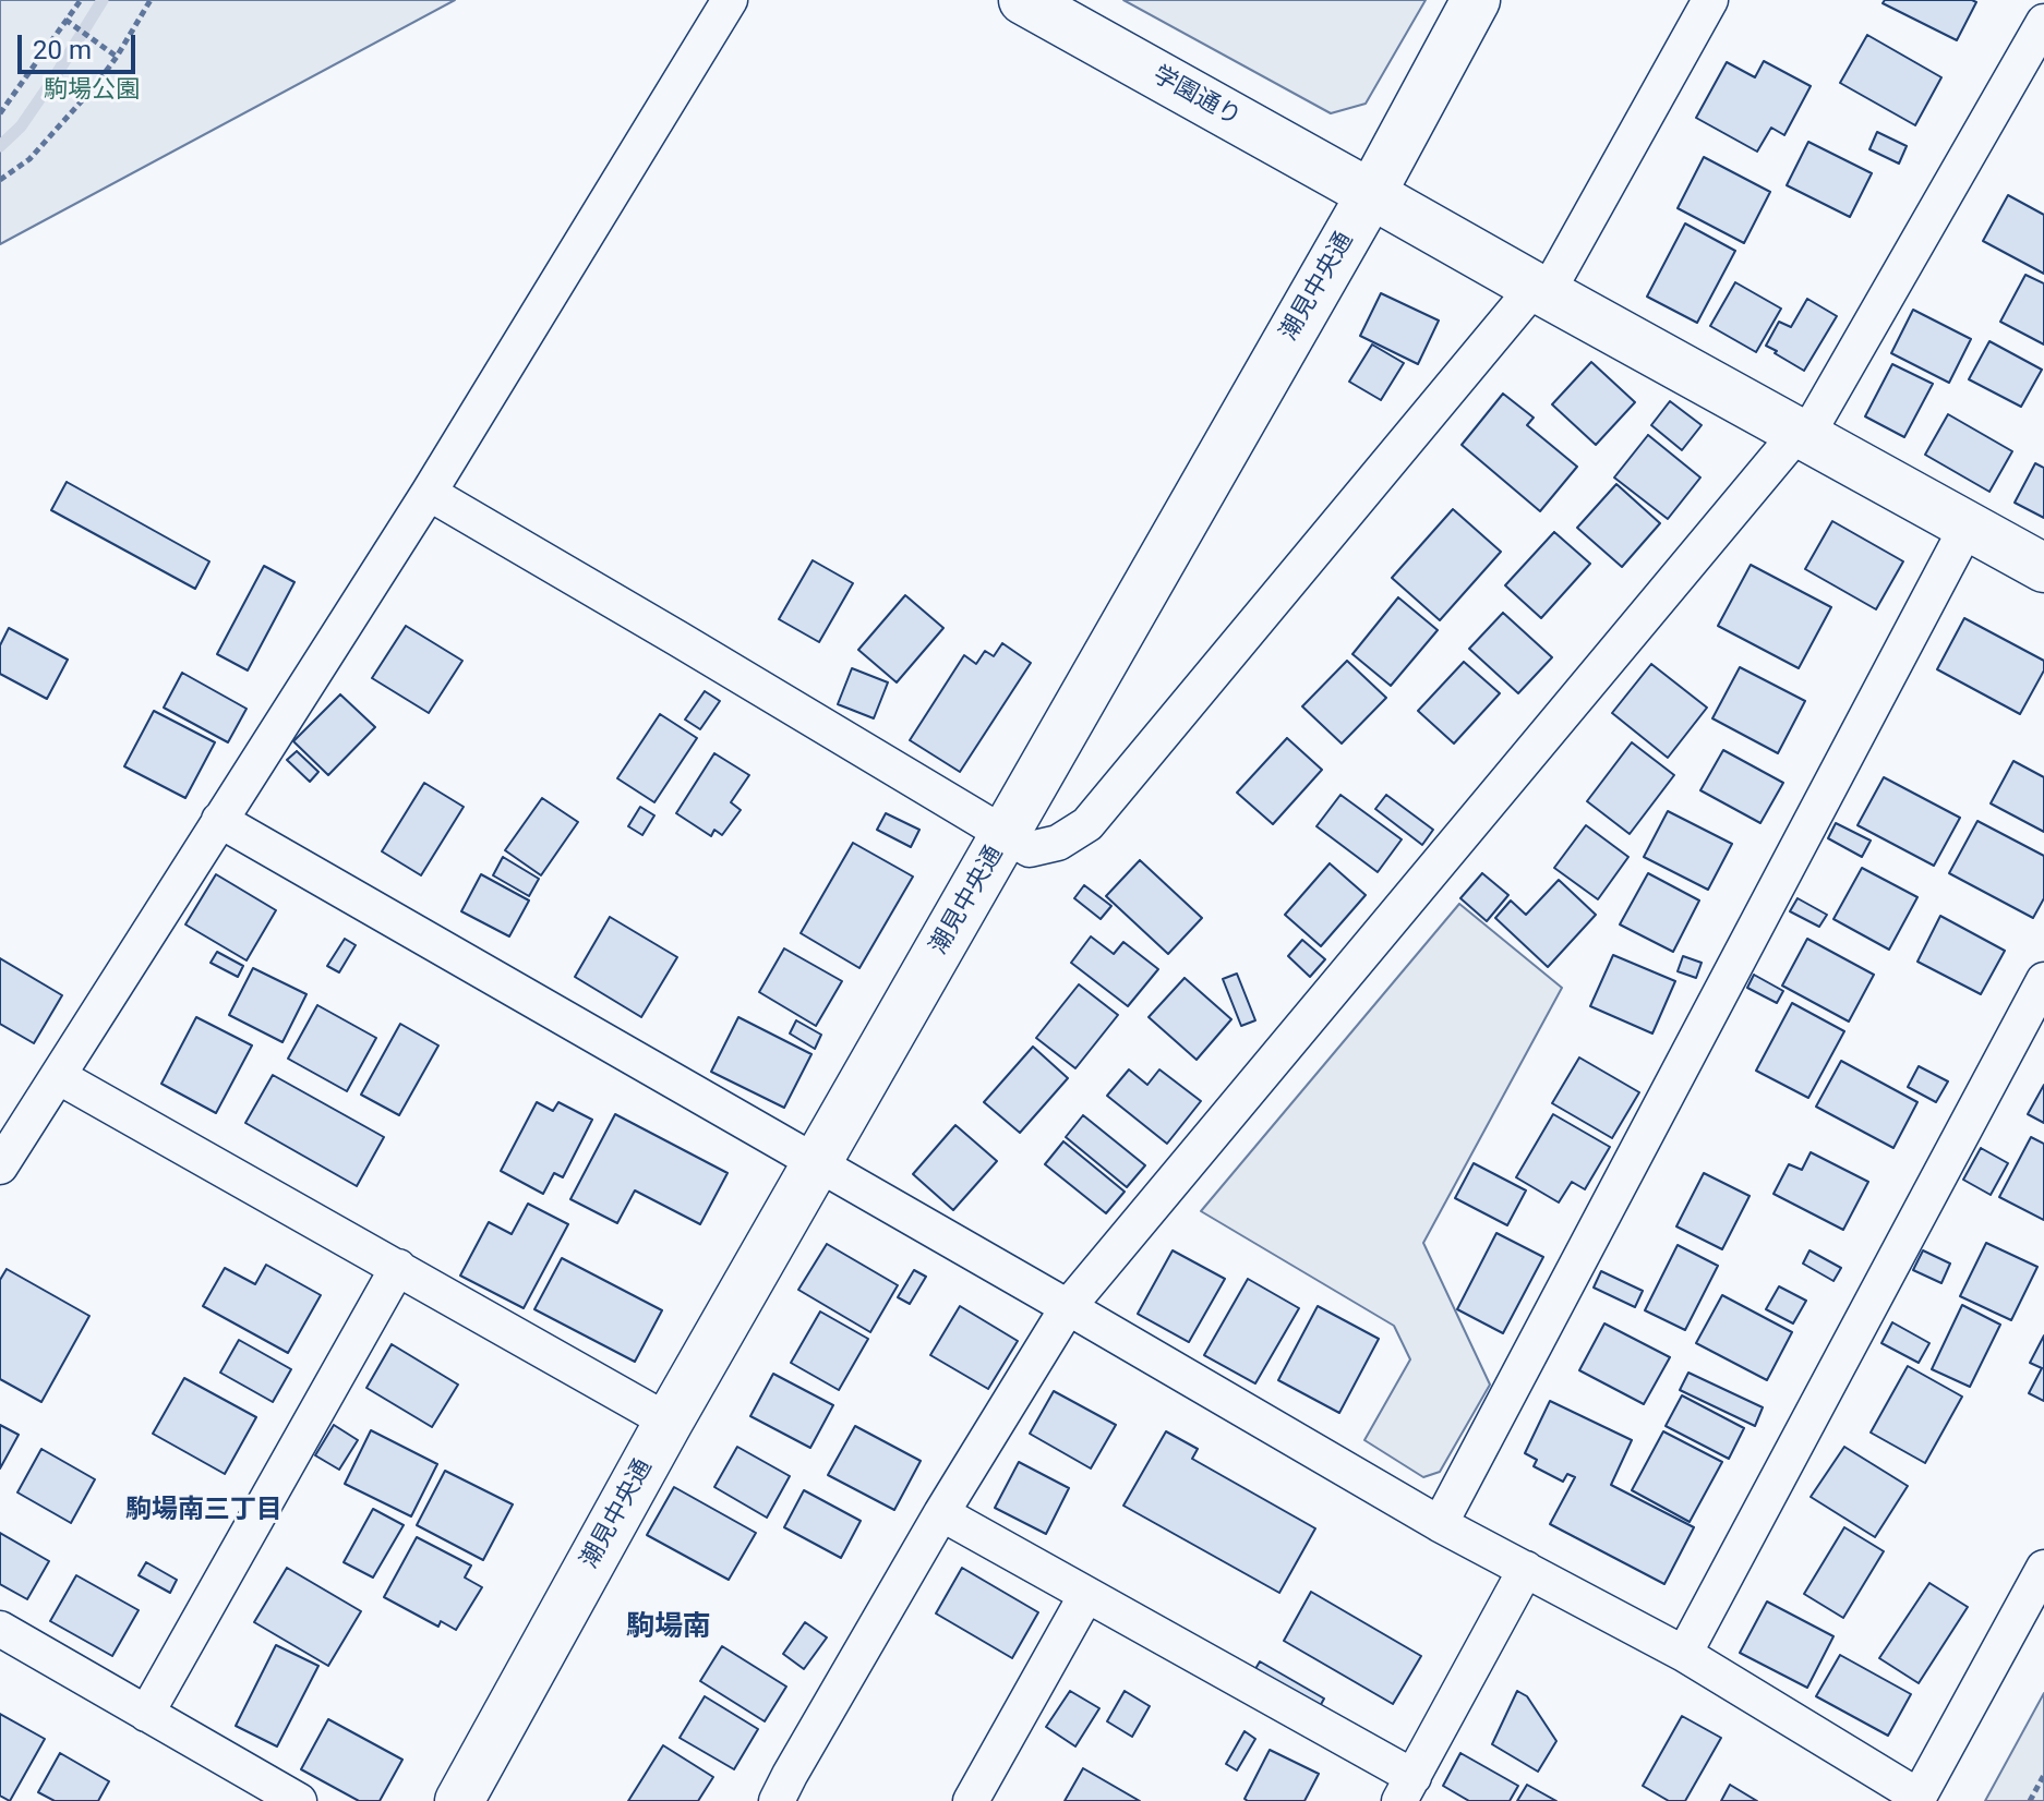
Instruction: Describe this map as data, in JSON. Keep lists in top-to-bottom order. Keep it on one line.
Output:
{"streets":{"street":["学園通り","潮見中央通"]},"crossings":[["学園通り","潮見中央通"]],"districts":["駒場南三丁目","駒場南"],"parks":["駒場公園"],"scale_bar":"20 m"}
